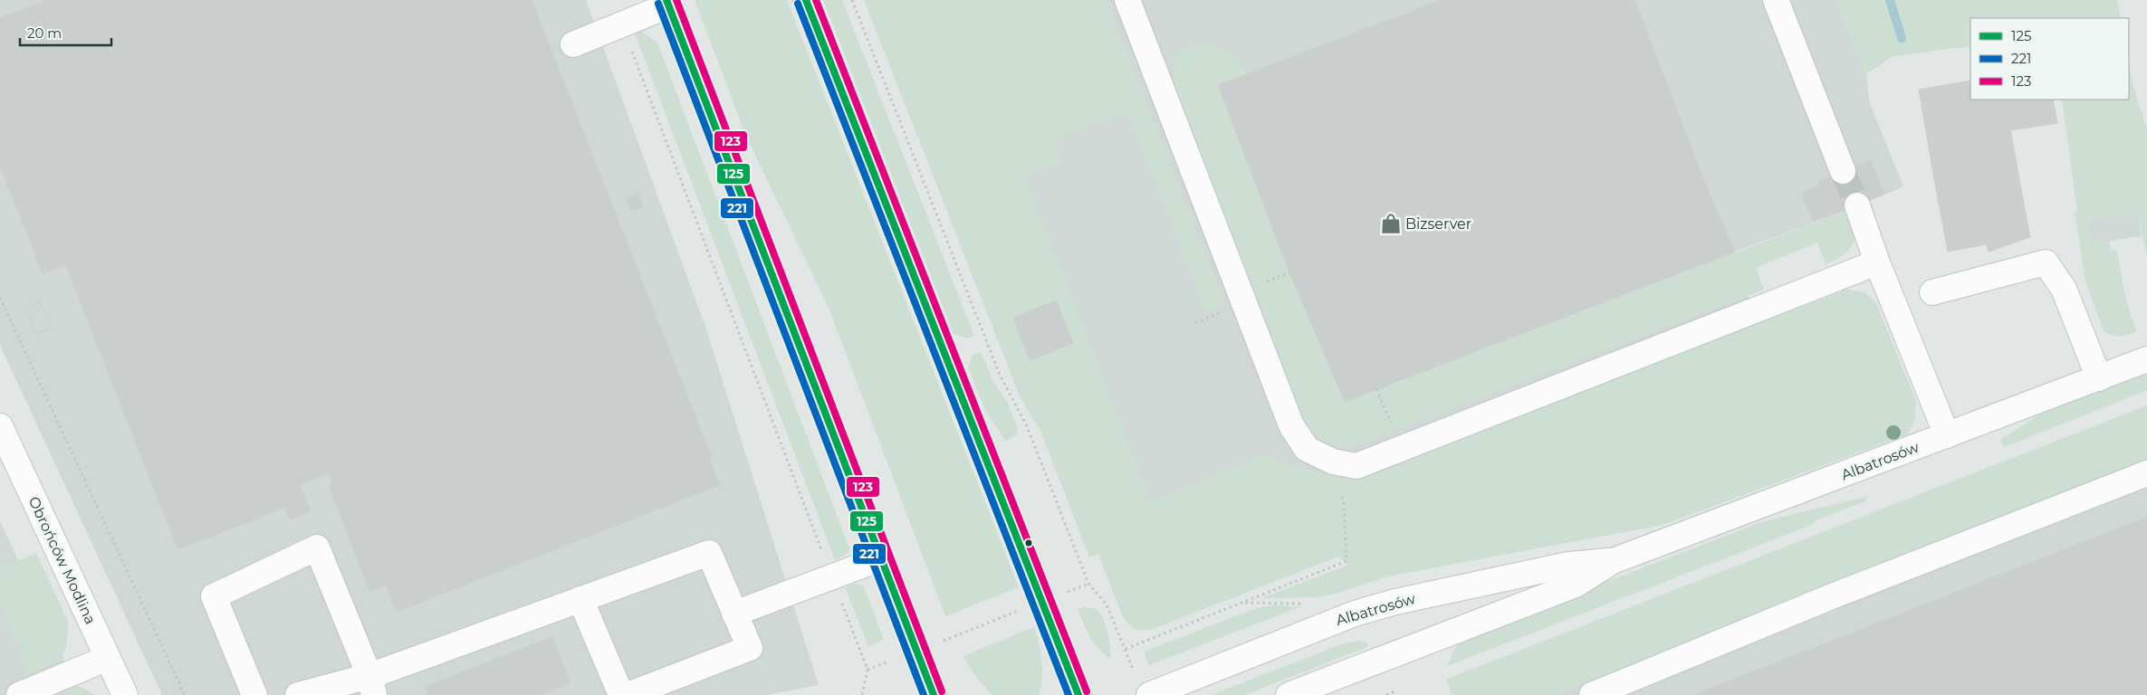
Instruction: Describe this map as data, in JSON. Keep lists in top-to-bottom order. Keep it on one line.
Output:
{"streets":{"street":["Albatrosów","Obrońców Modlina"]},"places":{"shop":["Bizserver"]},"lines":["transit line 125","transit line 123","transit line 221"],"legend":["125","221","123"],"scale_bar":"20 m"}
